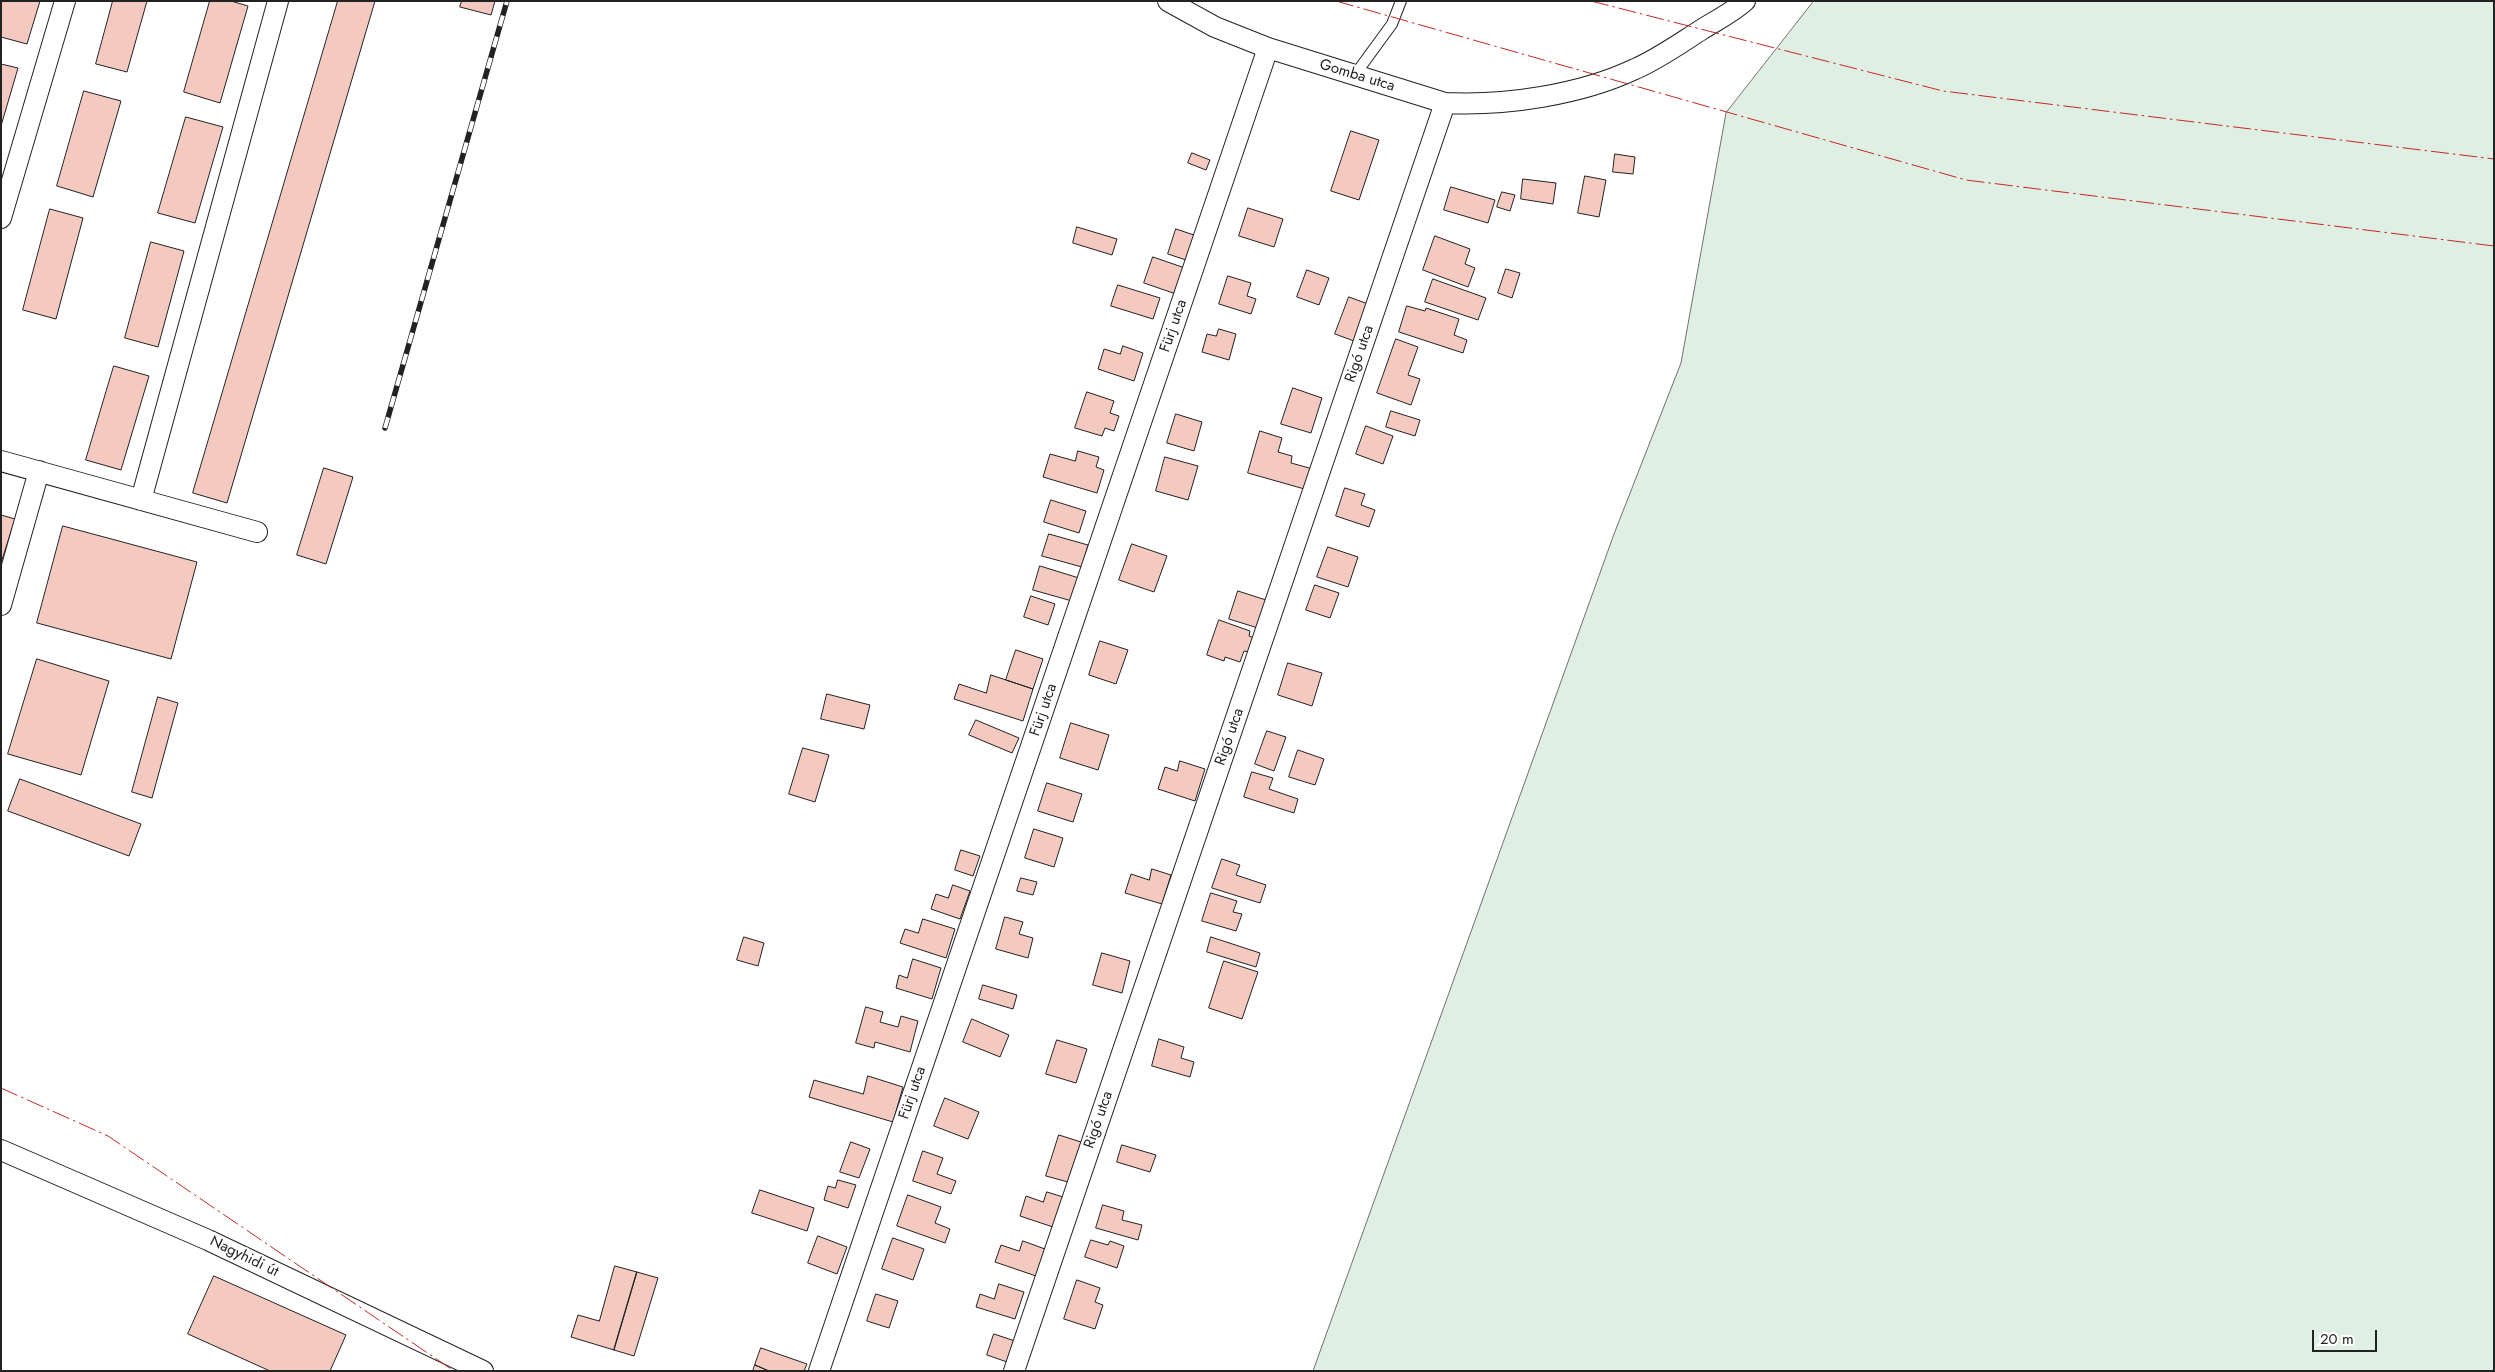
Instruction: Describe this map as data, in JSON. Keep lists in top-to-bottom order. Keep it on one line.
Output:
{"streets":{"street":["Gomba utca","Fürj utca","Rigó utca","Nagyhidi út"]},"crossings":[["Gomba utca","Fürj utca"],["Gomba utca","Rigó utca"]],"scale_bar":"20 m"}
